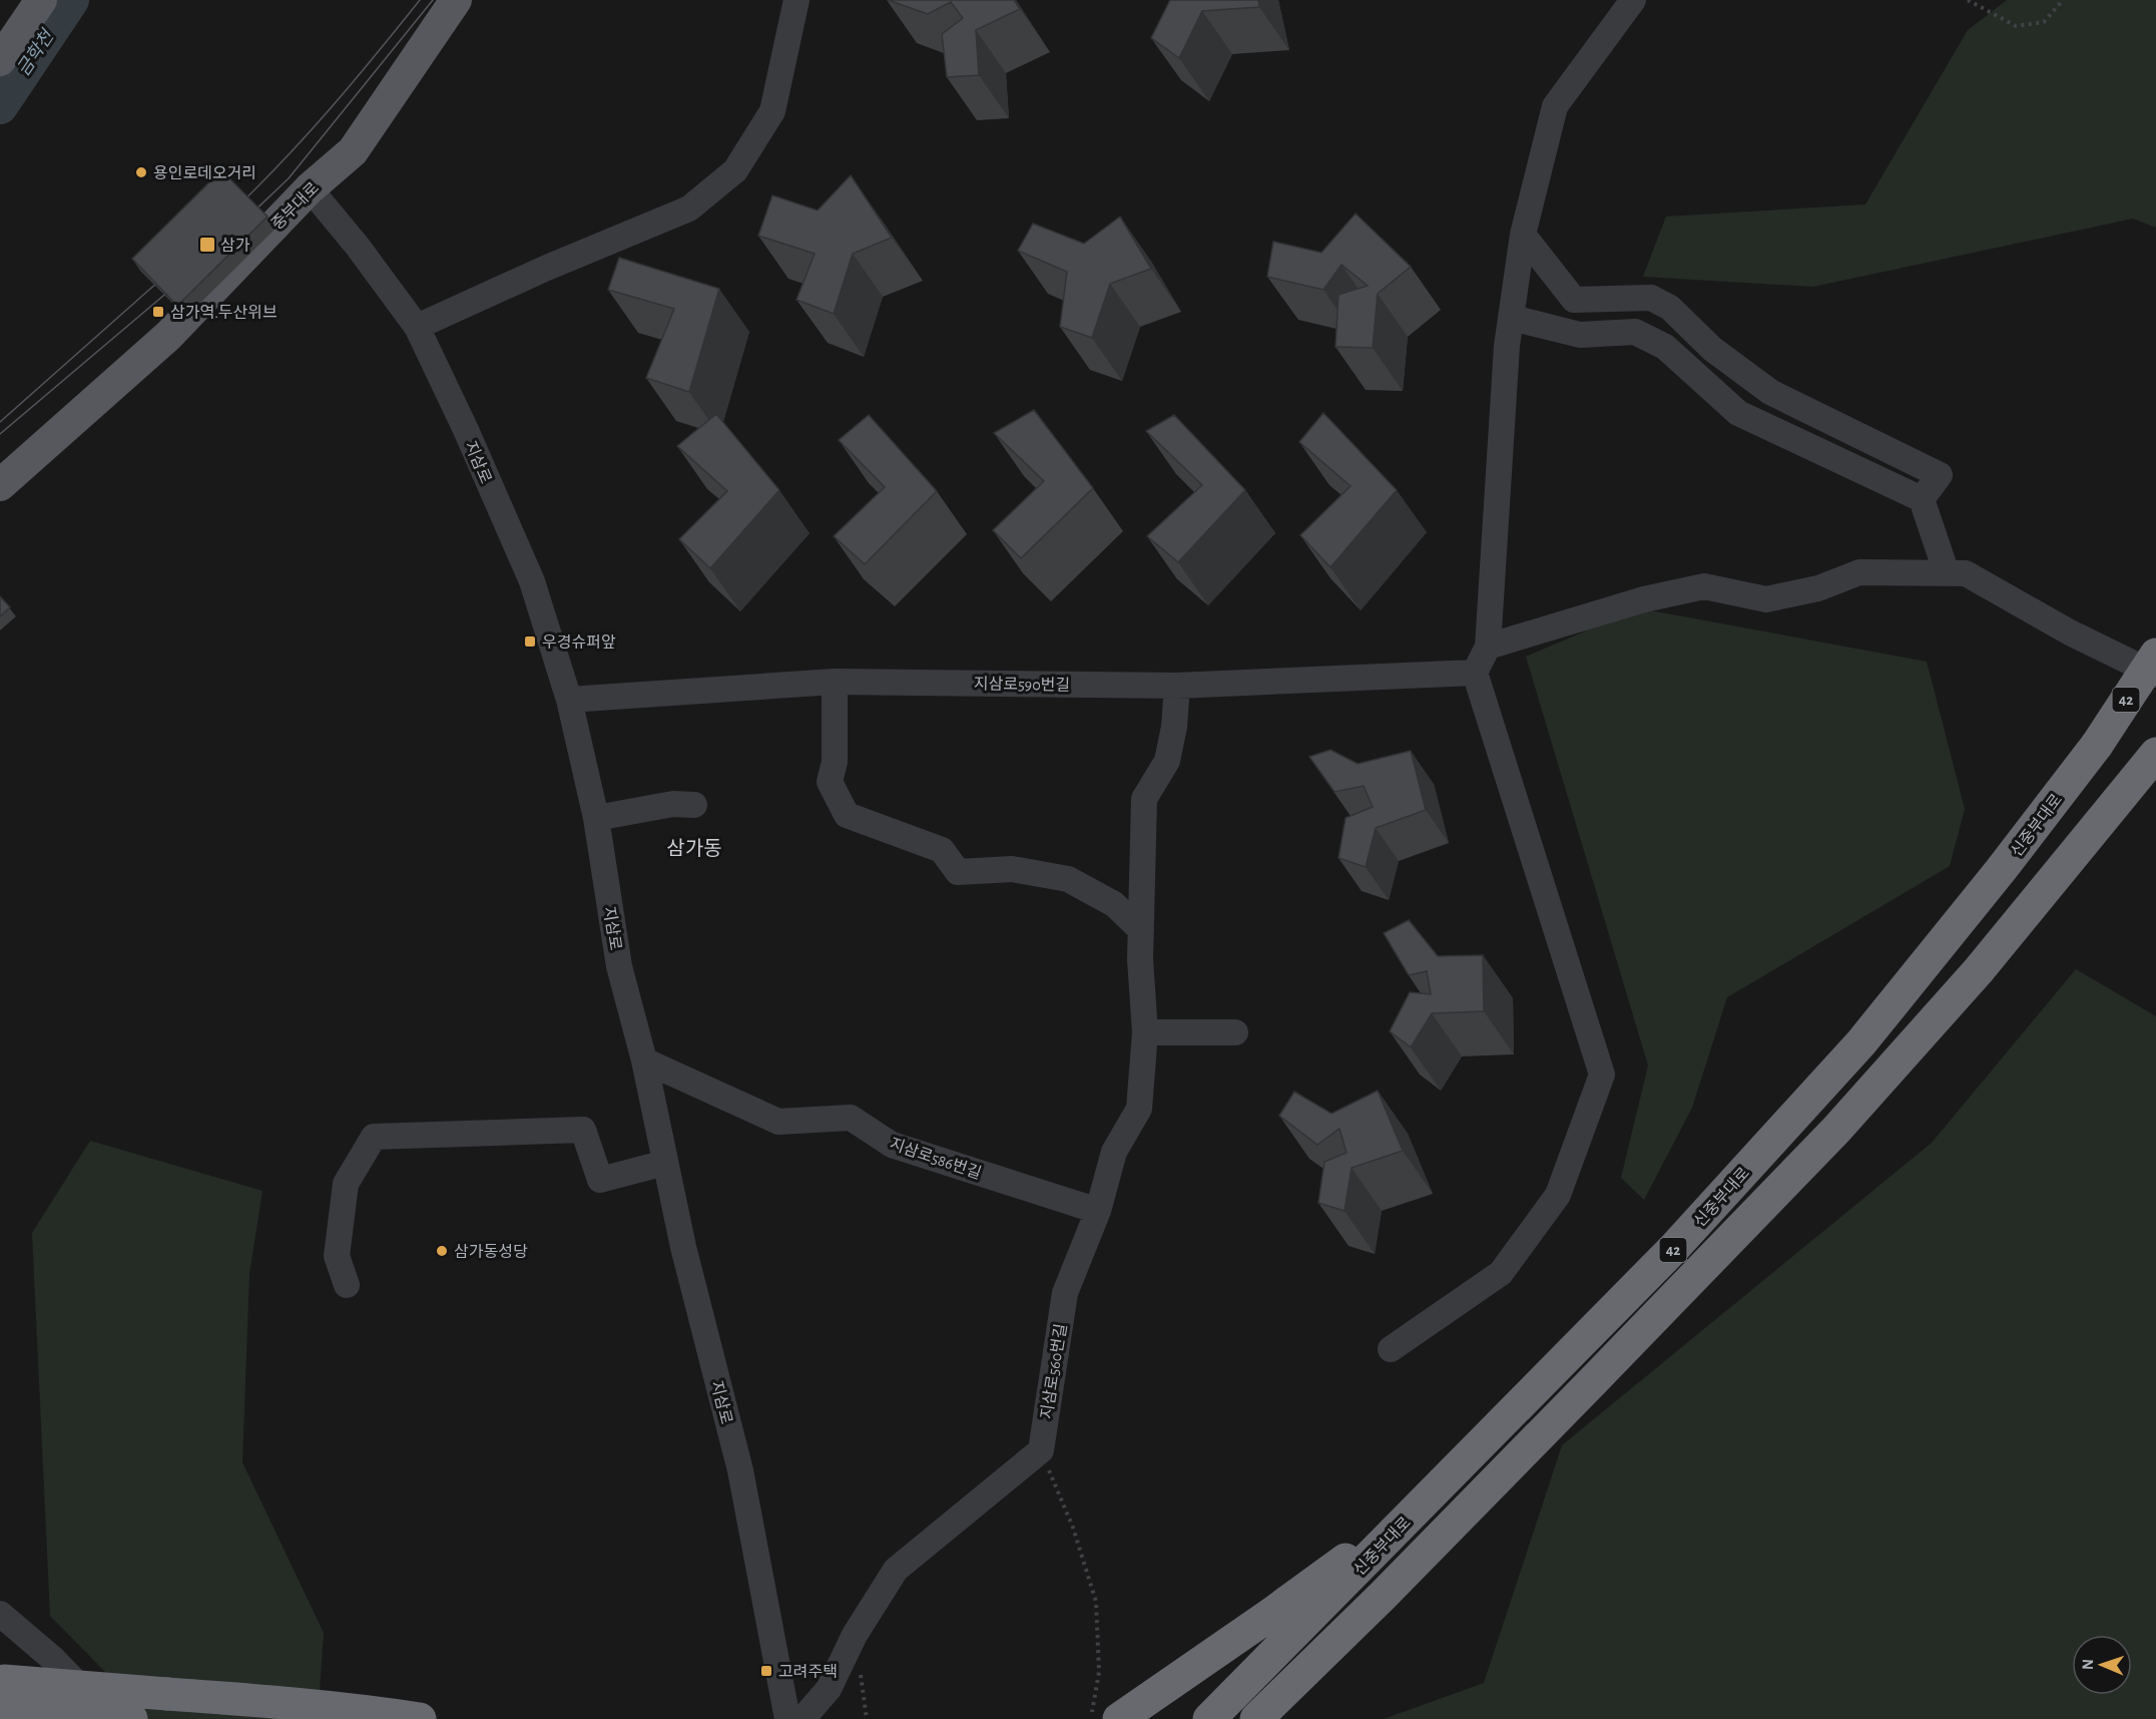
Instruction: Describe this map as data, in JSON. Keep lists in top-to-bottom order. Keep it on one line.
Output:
{"streets":{"highway":["42","신중부대로"],"main road":["중부대로"],"street":["지삼로","지삼로590번길","지삼로586번길","지삼로560번길"]},"crossings":[["중부대로","지삼로"],["지삼로","지삼로590번길"],["지삼로","지삼로586번길"],["지삼로590번길","지삼로560번길"],["지삼로586번길","지삼로560번길"]],"districts":["삼가동"],"water":["금학천"],"places":{"other":["용인로데오거리","삼가동성당"],"transit":["삼가","삼가역.두산위브","우경슈퍼앞","고려주택"]},"north":"left"}
